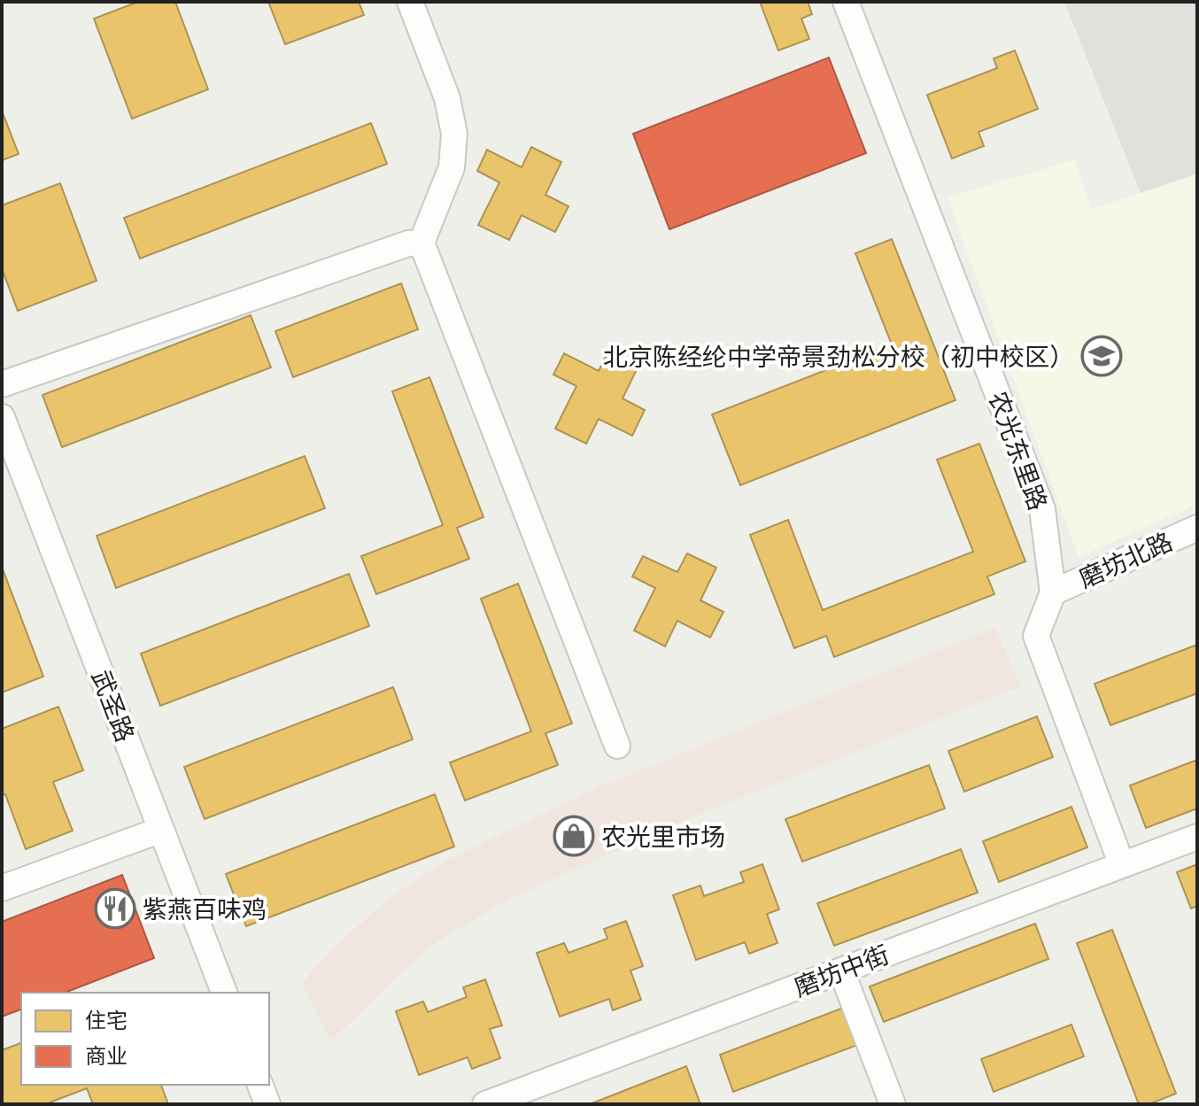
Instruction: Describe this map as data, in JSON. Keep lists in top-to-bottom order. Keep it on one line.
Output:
{"streets":{"street":["农光东里路","磨坊北路","武圣路","磨坊中街"]},"crossings":[["农光东里路","磨坊北路"],["农光东里路","磨坊中街"]],"places":{"school or university":["北京陈经纶中学帝景劲松分校（初中校区）"],"shop":["农光里市场"],"restaurant":["紫燕百味鸡"]},"legend":["住宅","商业"]}
